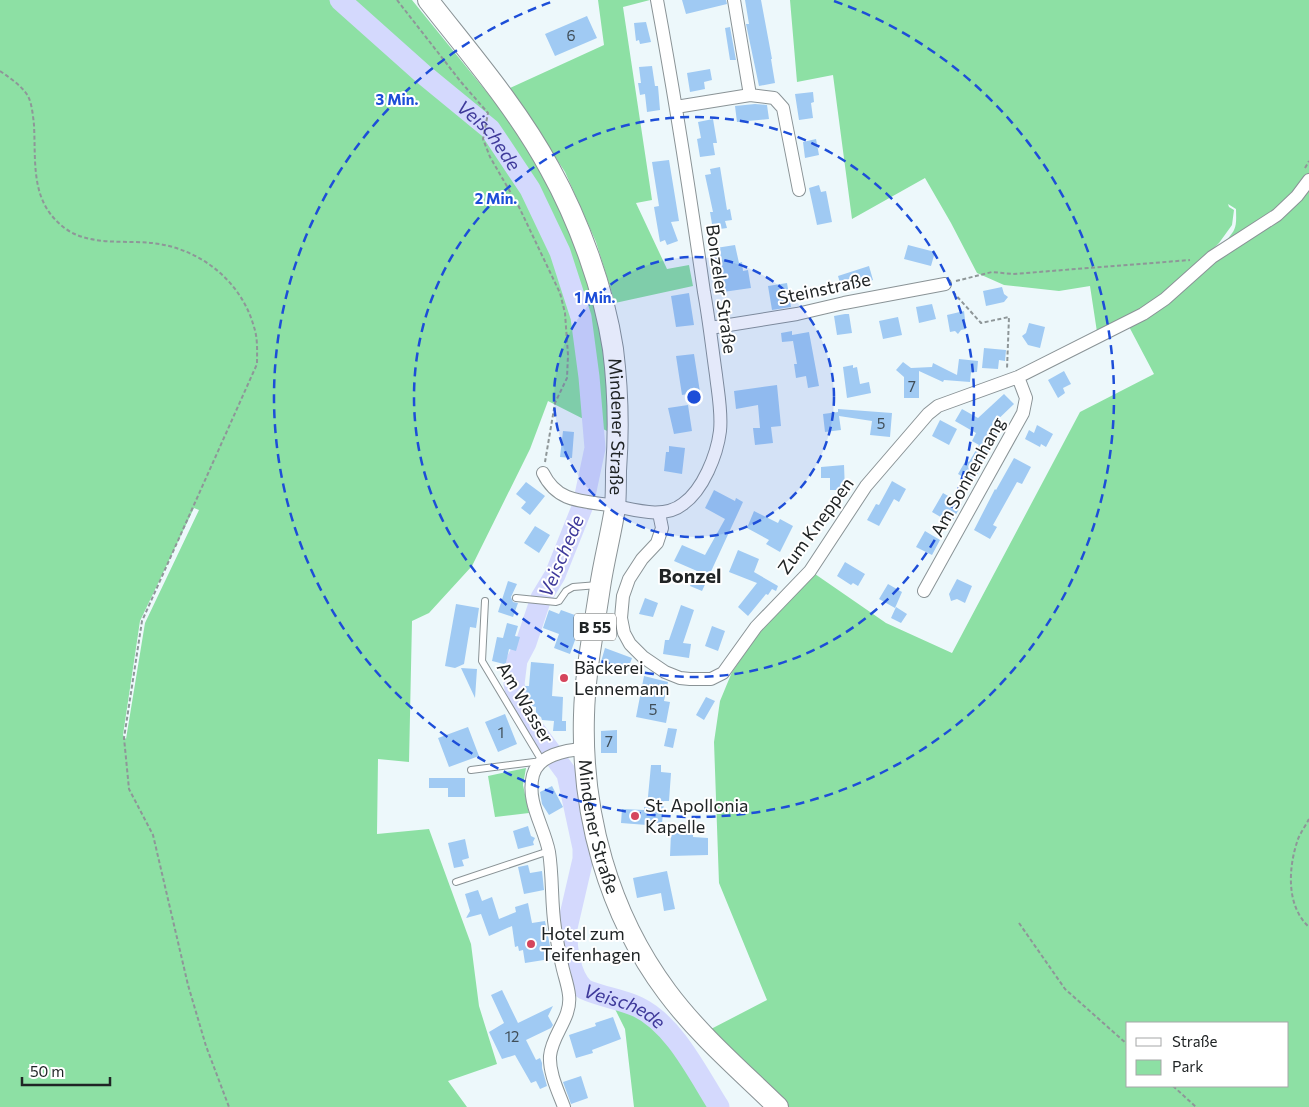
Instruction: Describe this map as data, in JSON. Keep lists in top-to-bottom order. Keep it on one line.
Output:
{"streets":{"main road":["Mindener Straße","B 55"],"street":["Bonzeler Straße","Steinstraße","Am Sonnenhang","Zum Kneppen"],"lane":["Am Wasser"]},"crossings":[["Bonzeler Straße","Steinstraße"],["Bonzeler Straße","Mindener Straße"],["Bonzeler Straße","Zum Kneppen"],["Am Sonnenhang","Zum Kneppen"]],"districts":["Bonzel"],"water":["Veischede"],"places":["Bäckerei Lennemann","St. Apollonia Kapelle","Hotel zum Teifenhagen"],"house_numbers":["6","7","5","5","1","7","12"],"legend":["Straße","Park"],"scale_bar":"50 m","rings":["3 Min.","2 Min.","1 Min."]}
